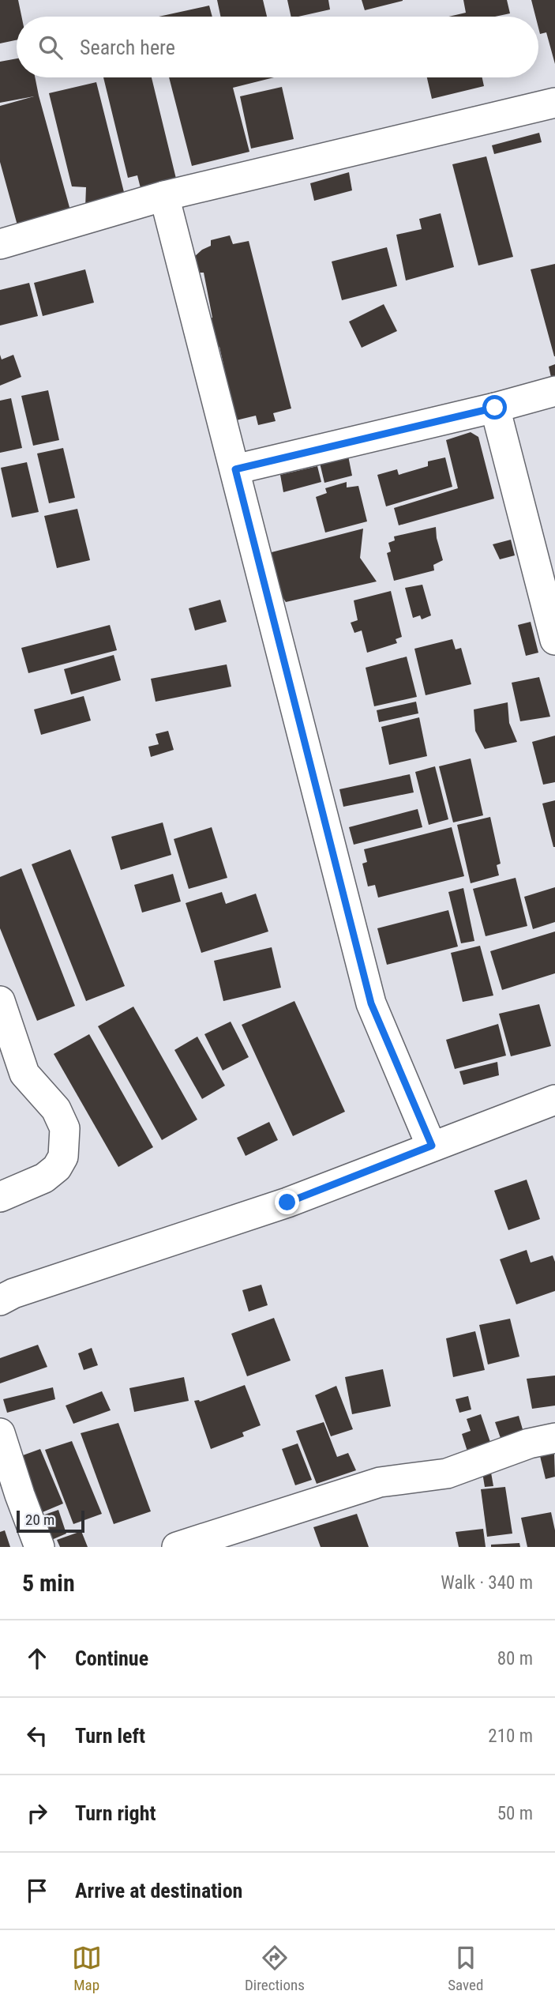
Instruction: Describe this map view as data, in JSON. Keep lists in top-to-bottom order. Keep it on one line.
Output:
{"scale_bar":"20 m","page":{"search":"Search here","scale":"20 m","heading":["5 min","Walk · 340 m"],"list":[["Continue","80 m"],["Turn left","210 m"],["Turn right","50 m"],"Arrive at destination"],"nav":["Map","Directions","Saved"]}}
